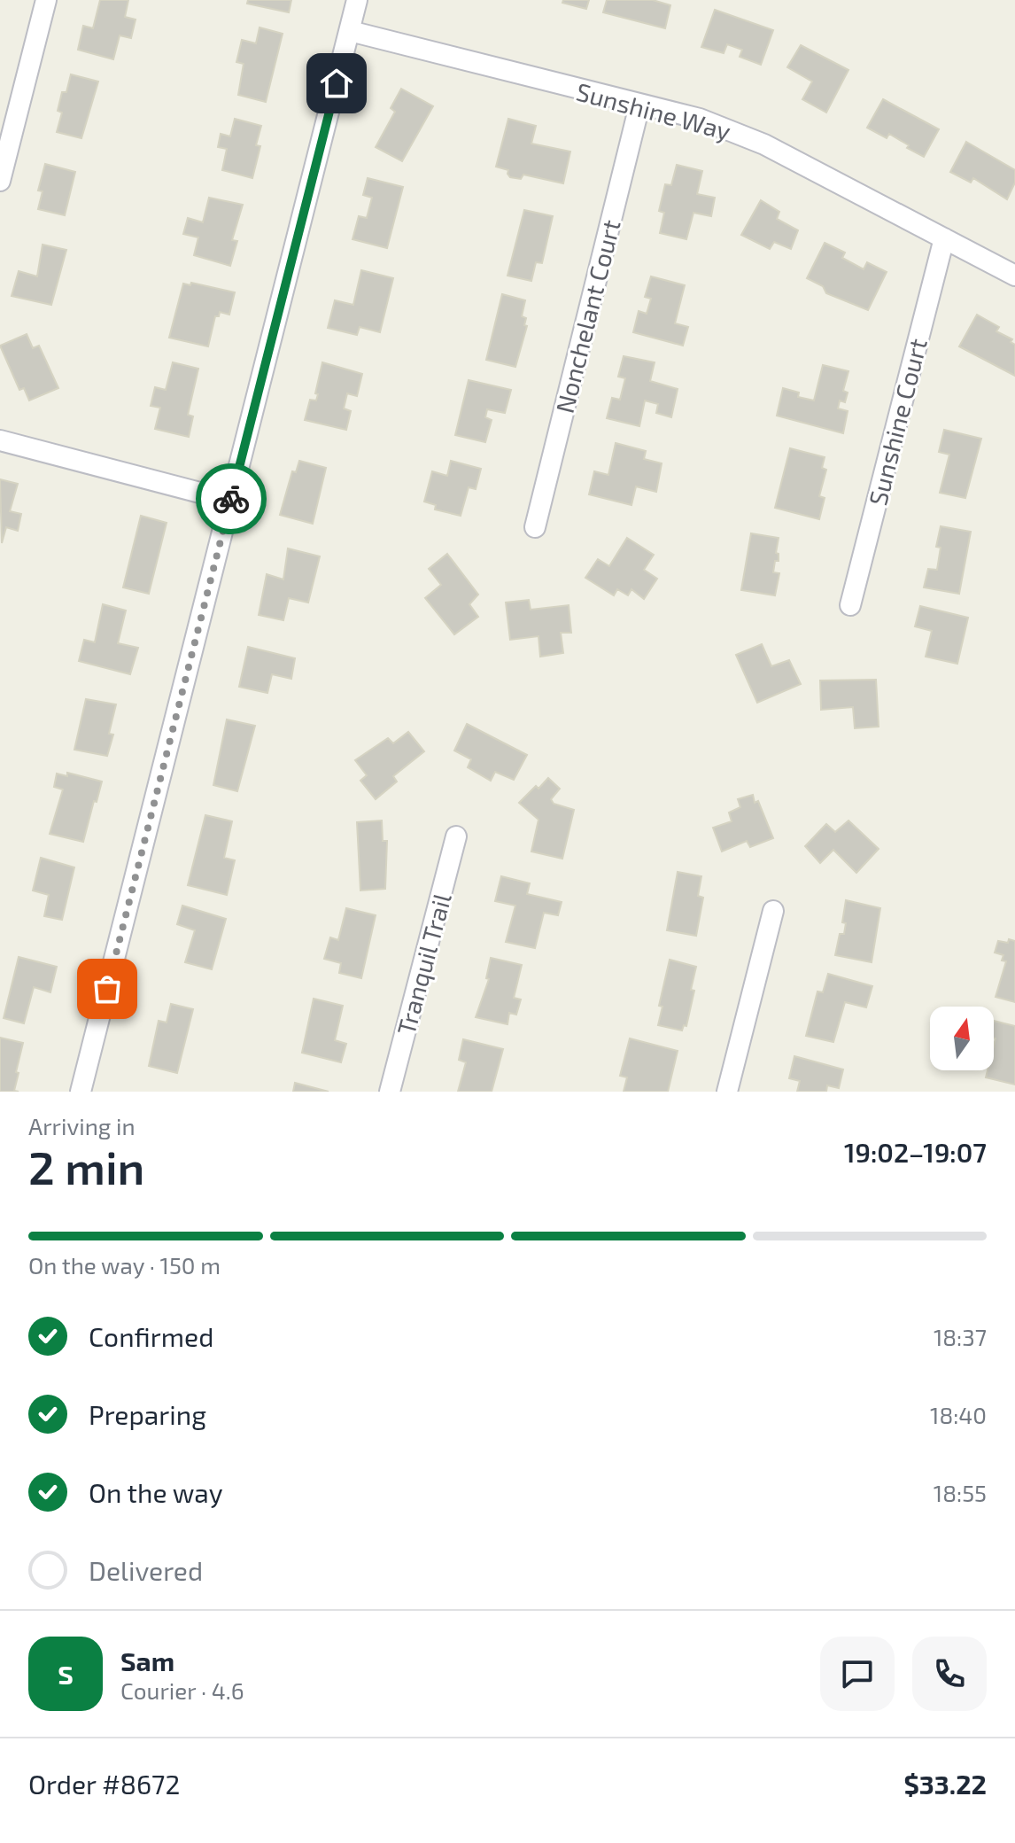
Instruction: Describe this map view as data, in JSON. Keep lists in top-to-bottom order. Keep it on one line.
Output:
{"streets":{"street":["Sunshine Way","Nonchelant Court","Sunshine Court","Tranquil Trail"]},"crossings":[["Sunshine Way","Nonchelant Court"],["Sunshine Way","Sunshine Court"]],"north":"top","page":{"heading":["2 min","Arriving in","19:02–19:07"],"panel":["Sam","Courier · 4.6","Order #8672","$33.22"],"bar":"On the way · 150 m","list":[["Confirmed","18:37"],["Preparing","18:40"],["On the way","18:55"],"Delivered"],"round":"S"}}
